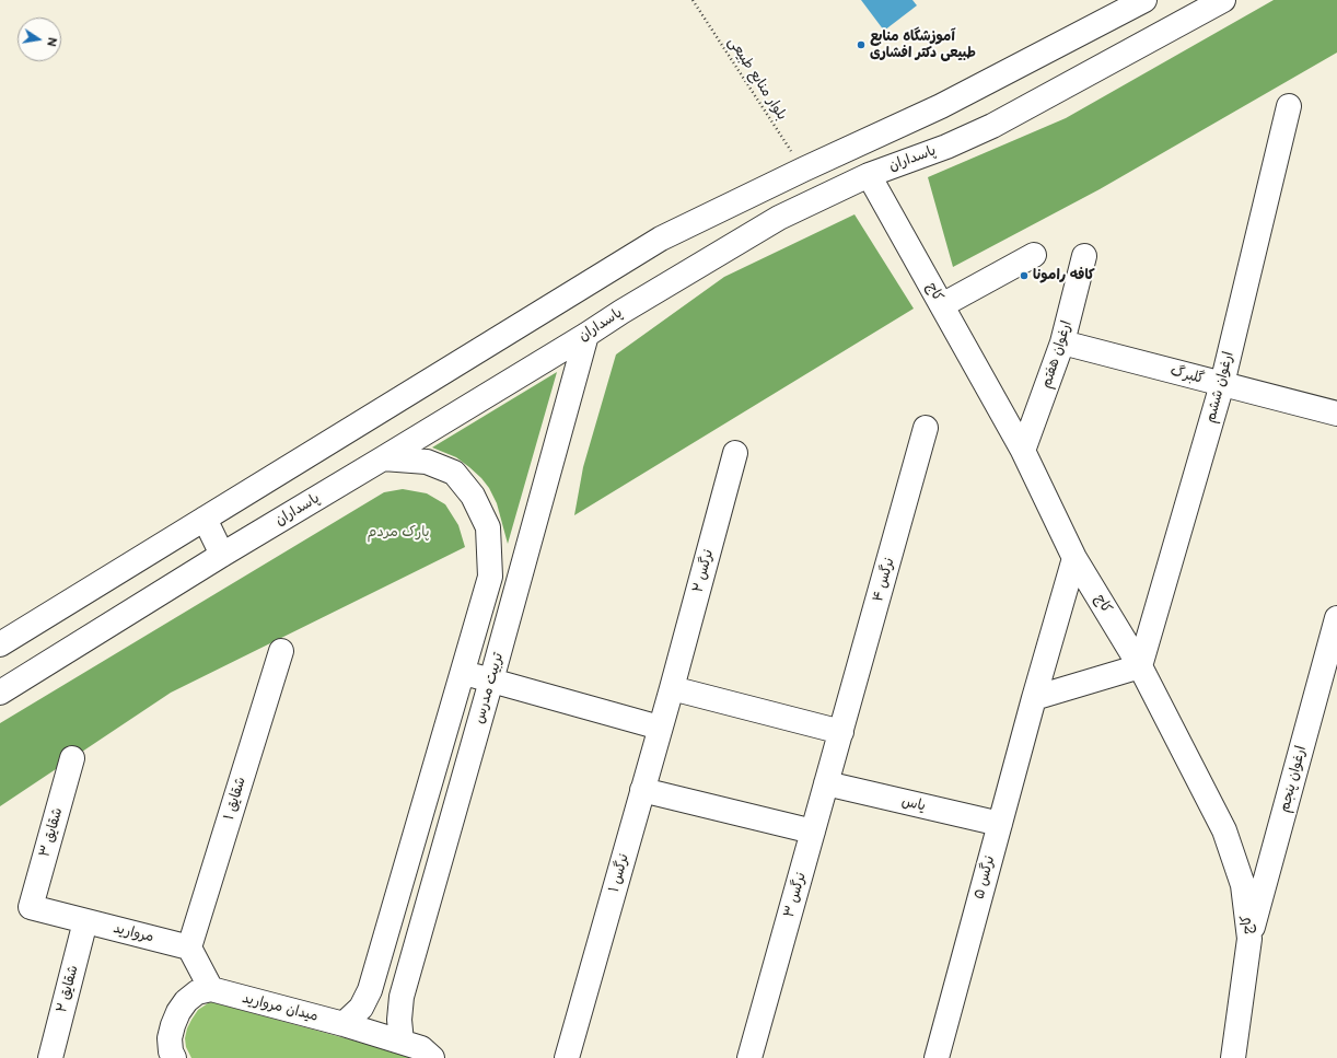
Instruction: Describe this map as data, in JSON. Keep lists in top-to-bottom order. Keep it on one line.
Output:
{"streets":{"street":["پاسداران","کاج","ارغوان هفتم","گلبرگ","ارغوان ششم","نرگس ۲","نرگس ۴","تربیت مدرس","ارغوان پنجم","شقایق ۱","یاس","شقایق ۳","نرگس ۱","۵ نرگس","نرگس ۳","مروارید","شقایق ۲","میدان مروارید"],"path":["بلوار منابع طبیعی"]},"crossings":[["پاسداران","کاج"],["پاسداران","تربیت مدرس"],["کاج","ارغوان هفتم"],["کاج","ارغوان ششم"],["کاج","ارغوان پنجم"],["کاج","۵ نرگس"],["ارغوان هفتم","گلبرگ"],["گلبرگ","ارغوان ششم"],["نرگس ۲","نرگس ۱"],["نرگس ۴","نرگس ۳"],["تربیت مدرس","میدان مروارید"],["شقایق ۱","مروارید"],["یاس","۵ نرگس"],["یاس","نرگس ۳"],["شقایق ۳","مروارید"],["مروارید","شقایق ۲"]],"parks":["پارک مردم"],"places":["آموزشگاه منابع طبیعی دکتر افشاری","کافه رامونا"],"north":"right"}
